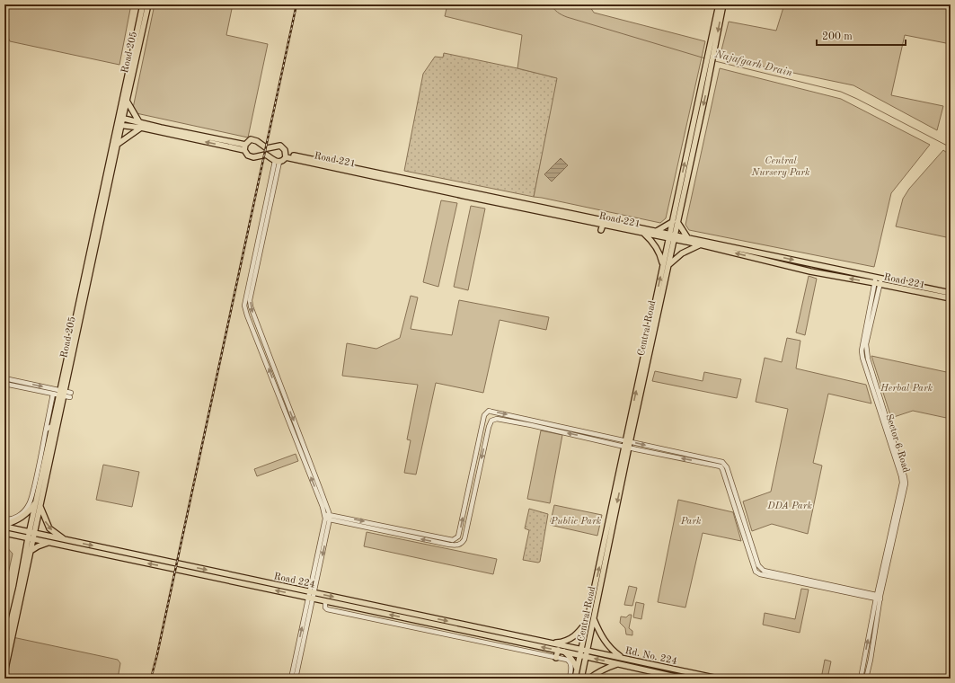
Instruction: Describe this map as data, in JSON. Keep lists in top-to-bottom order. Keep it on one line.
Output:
{"streets":{"main road":["Road 205","Road 221","Central Road","Road 224","Rd. No. 224"],"street":["Sector 6 Road"]},"crossings":[["Road 205","Road 224"],["Road 221","Central Road"],["Road 221","Sector 6 Road"],["Central Road","Road 224"],["Central Road","Rd. No. 224"],["Road 224","Rd. No. 224"]],"water":["Najafgarh Drain"],"parks":["Central Nursery Park","Herbal Park","DDA Park","Public Park","Park"],"scale_bar":"200 m"}
